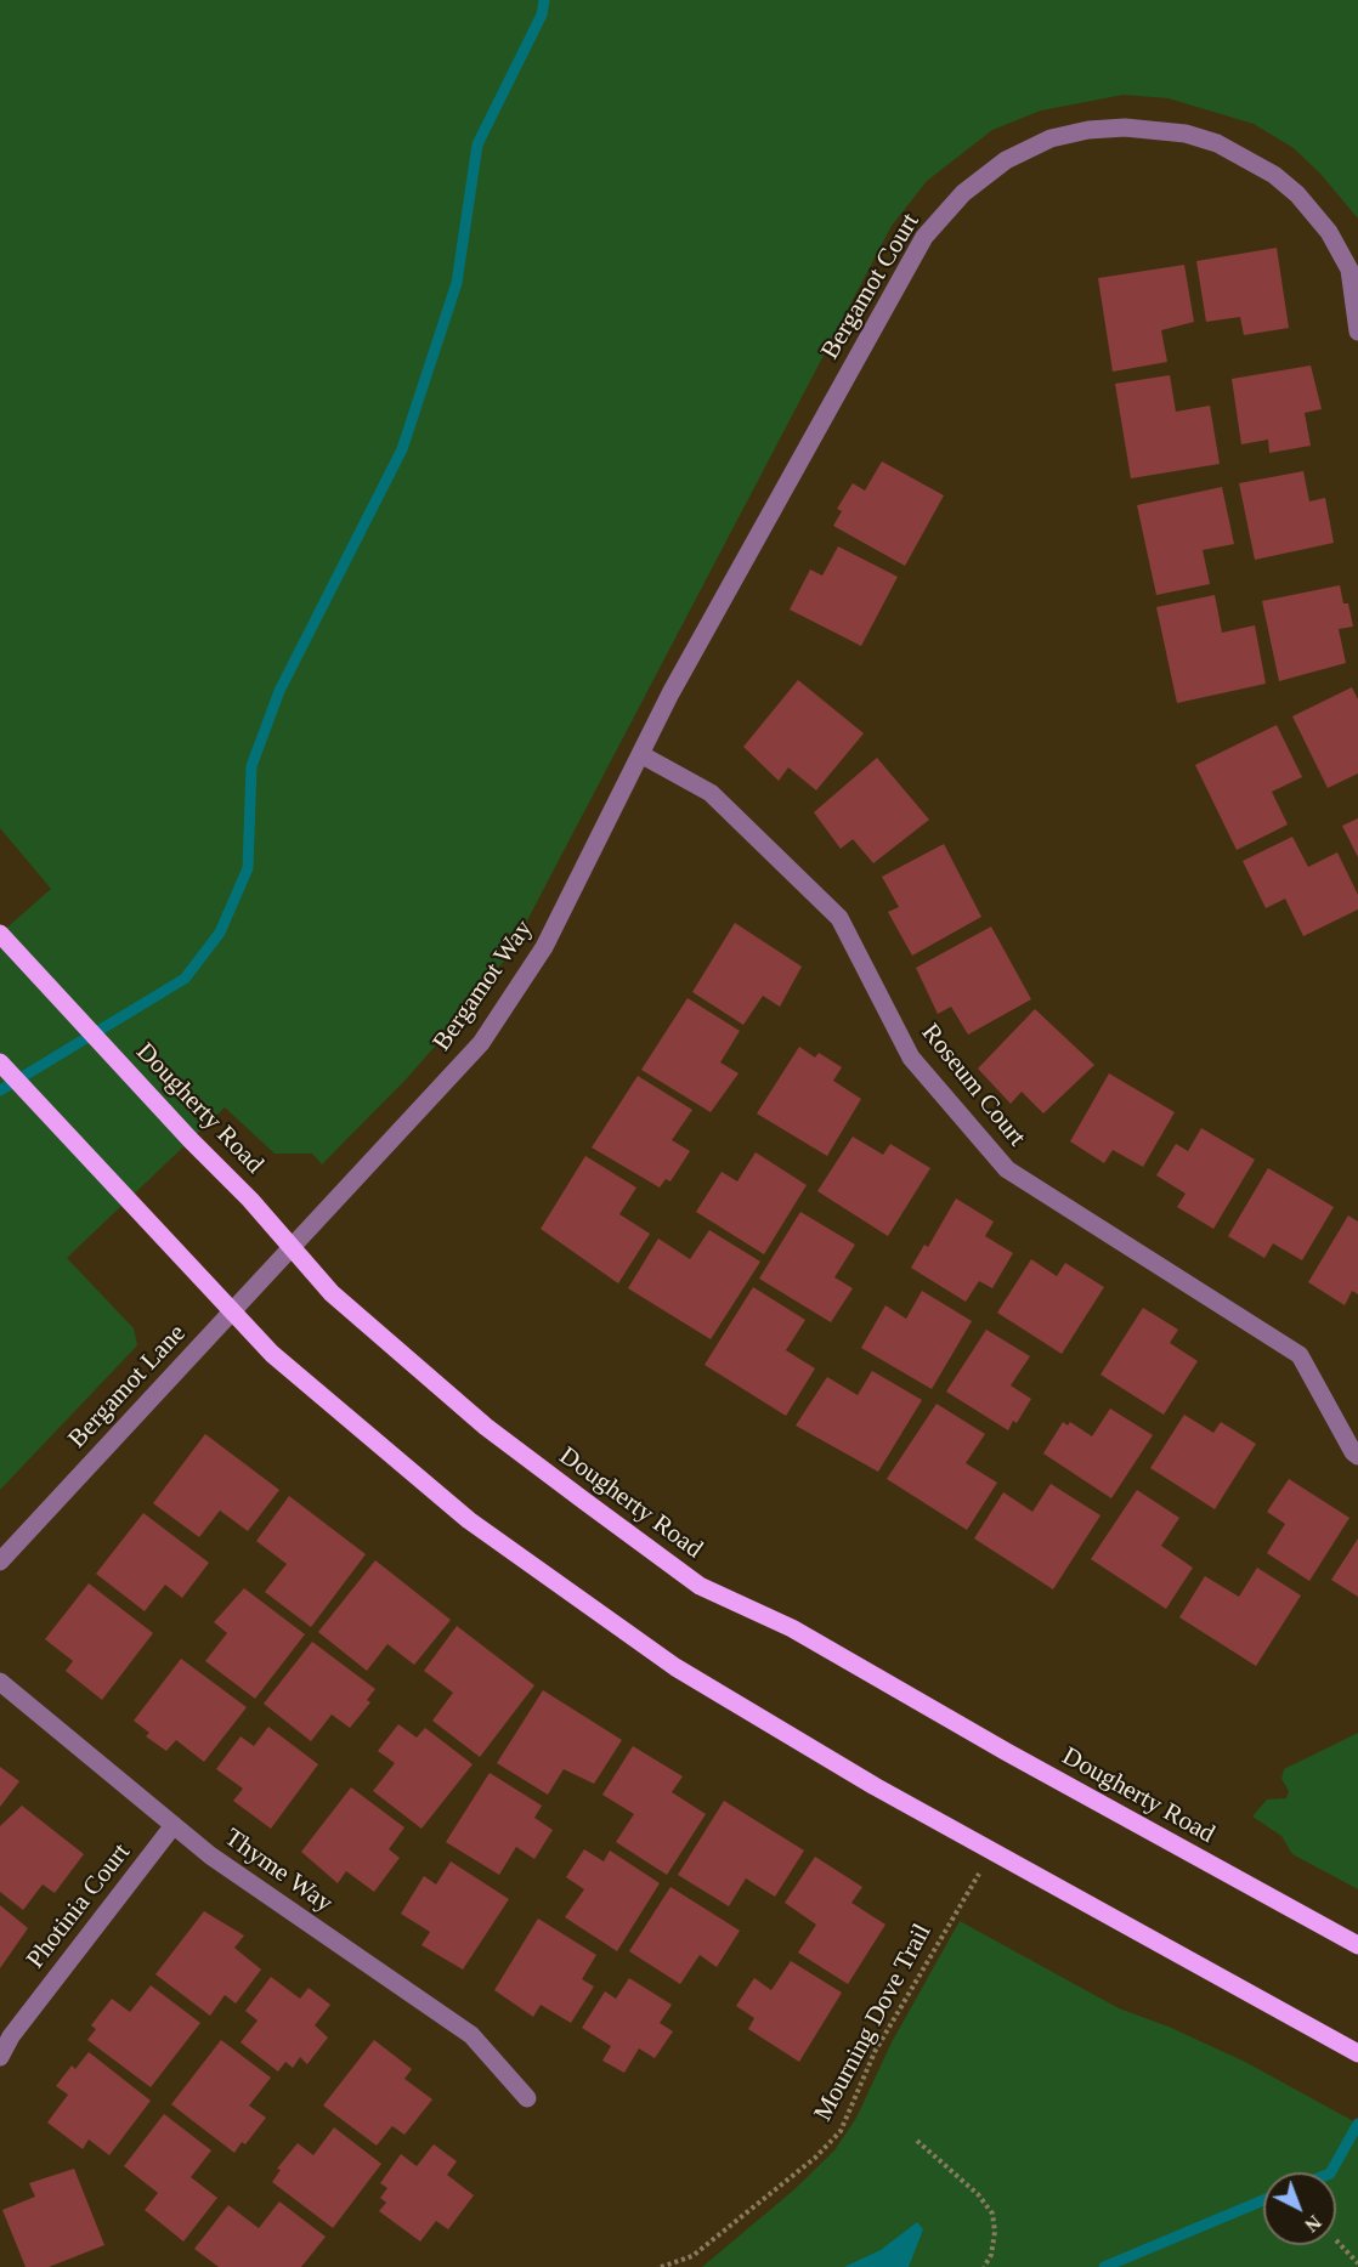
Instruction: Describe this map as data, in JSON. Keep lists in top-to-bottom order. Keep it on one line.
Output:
{"streets":{"main road":["Dougherty Road"],"street":["Bergamot Court","Bergamot Way","Roseum Court","Bergamot Lane","Thyme Way","Photinia Court"],"path":["Mourning Dove Trail"]},"crossings":[["Bergamot Court","Bergamot Way"],["Bergamot Court","Roseum Court"],["Bergamot Way","Roseum Court"],["Bergamot Way","Dougherty Road"],["Bergamot Way","Bergamot Lane"],["Dougherty Road","Bergamot Lane"],["Thyme Way","Photinia Court"]],"north":"bottom right"}
